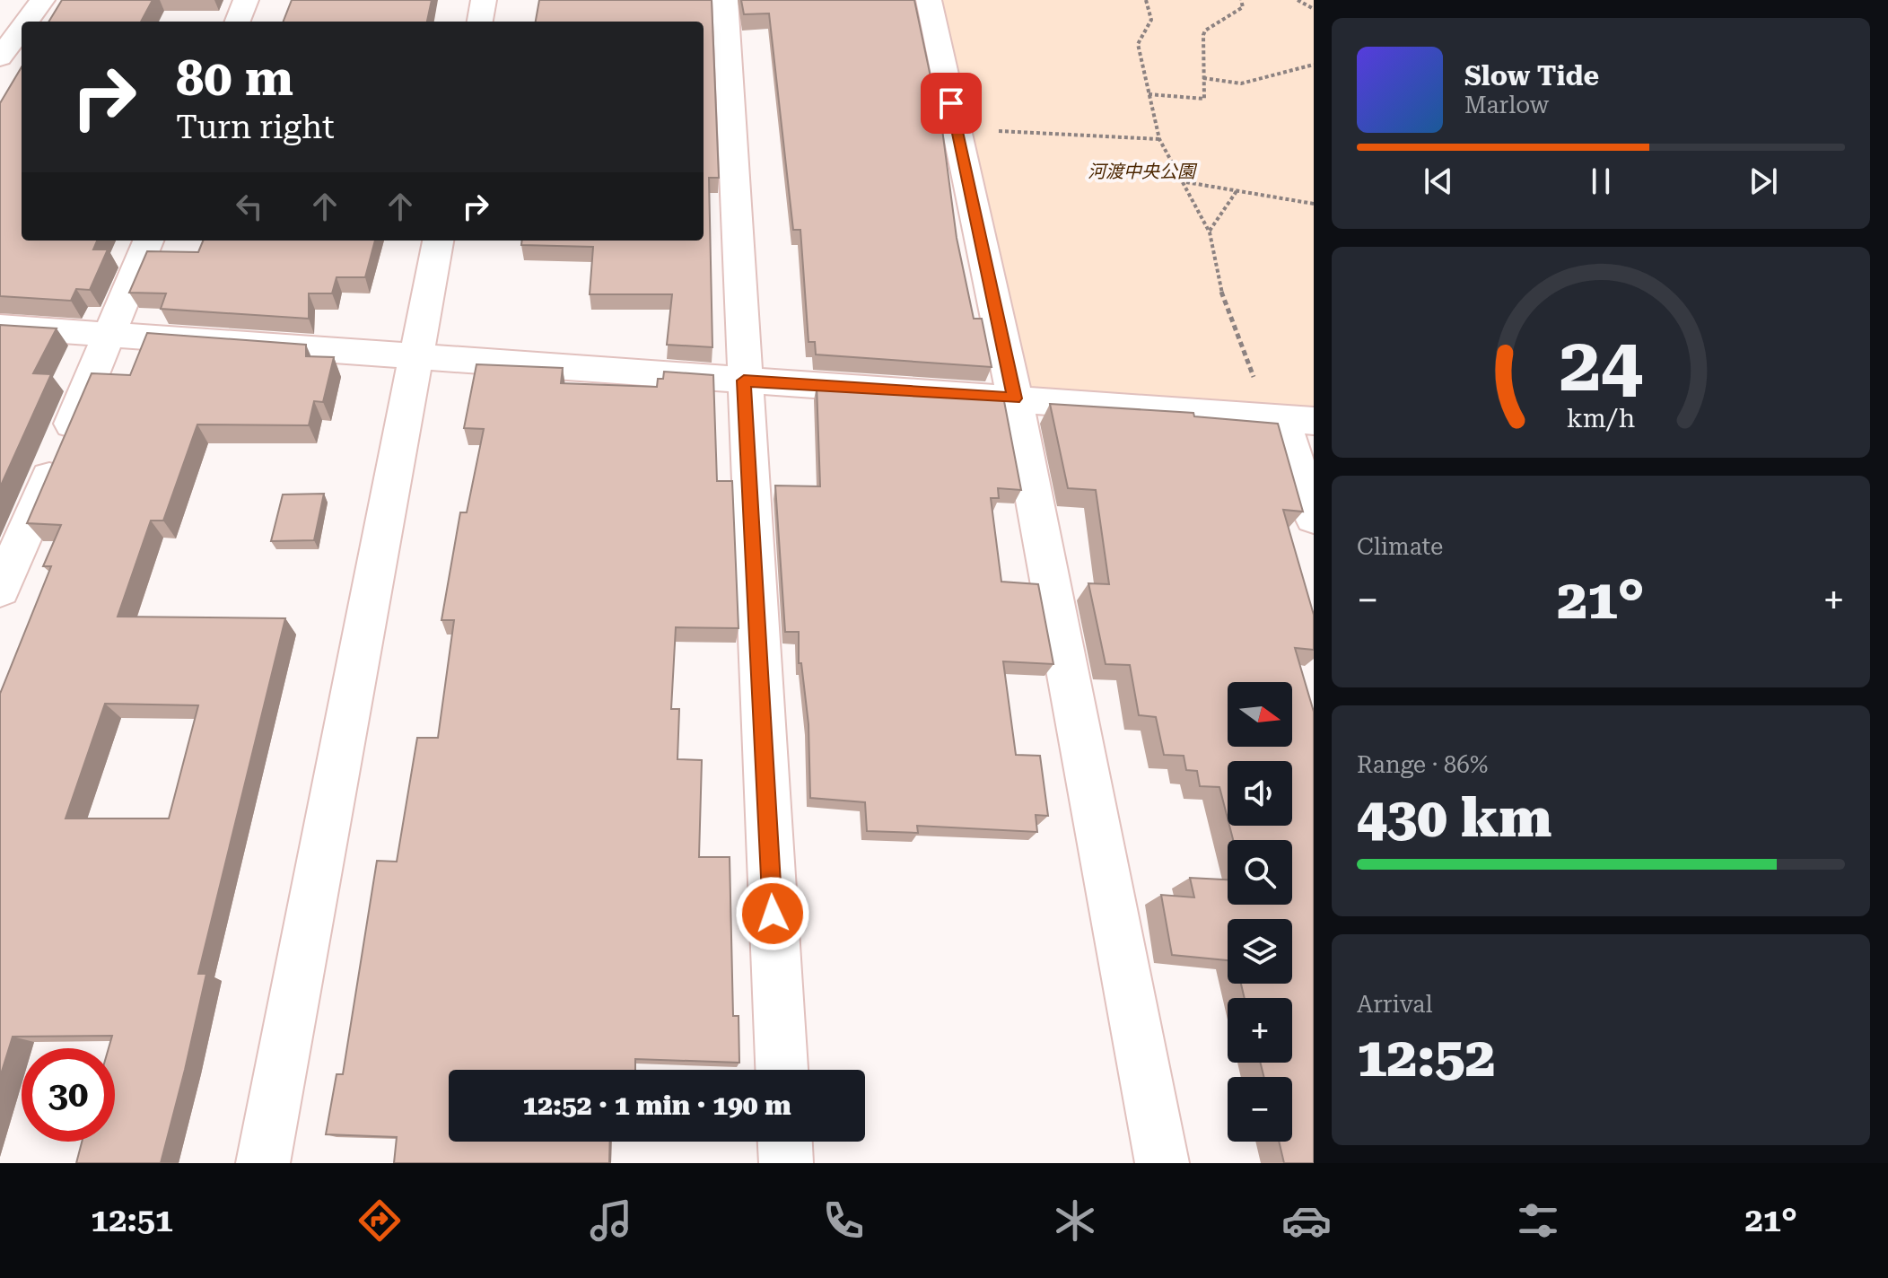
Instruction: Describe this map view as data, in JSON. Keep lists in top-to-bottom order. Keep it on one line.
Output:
{"parks":["河渡中央公園"],"north":"right","page":{"turn":["80 m","Turn right"],"song":["Slow Tide","Marlow"],"tile":["Climate",["Range · 86%","430 km"],["Arrival","12:52"]],"heat":["−","21°","+"],"map_buttons":["+","−"],"limit":"30","trip":"12:52 · 1 min · 190 m","tabs":["12:51","21°"],"gauge":["24","km/h"]}}
